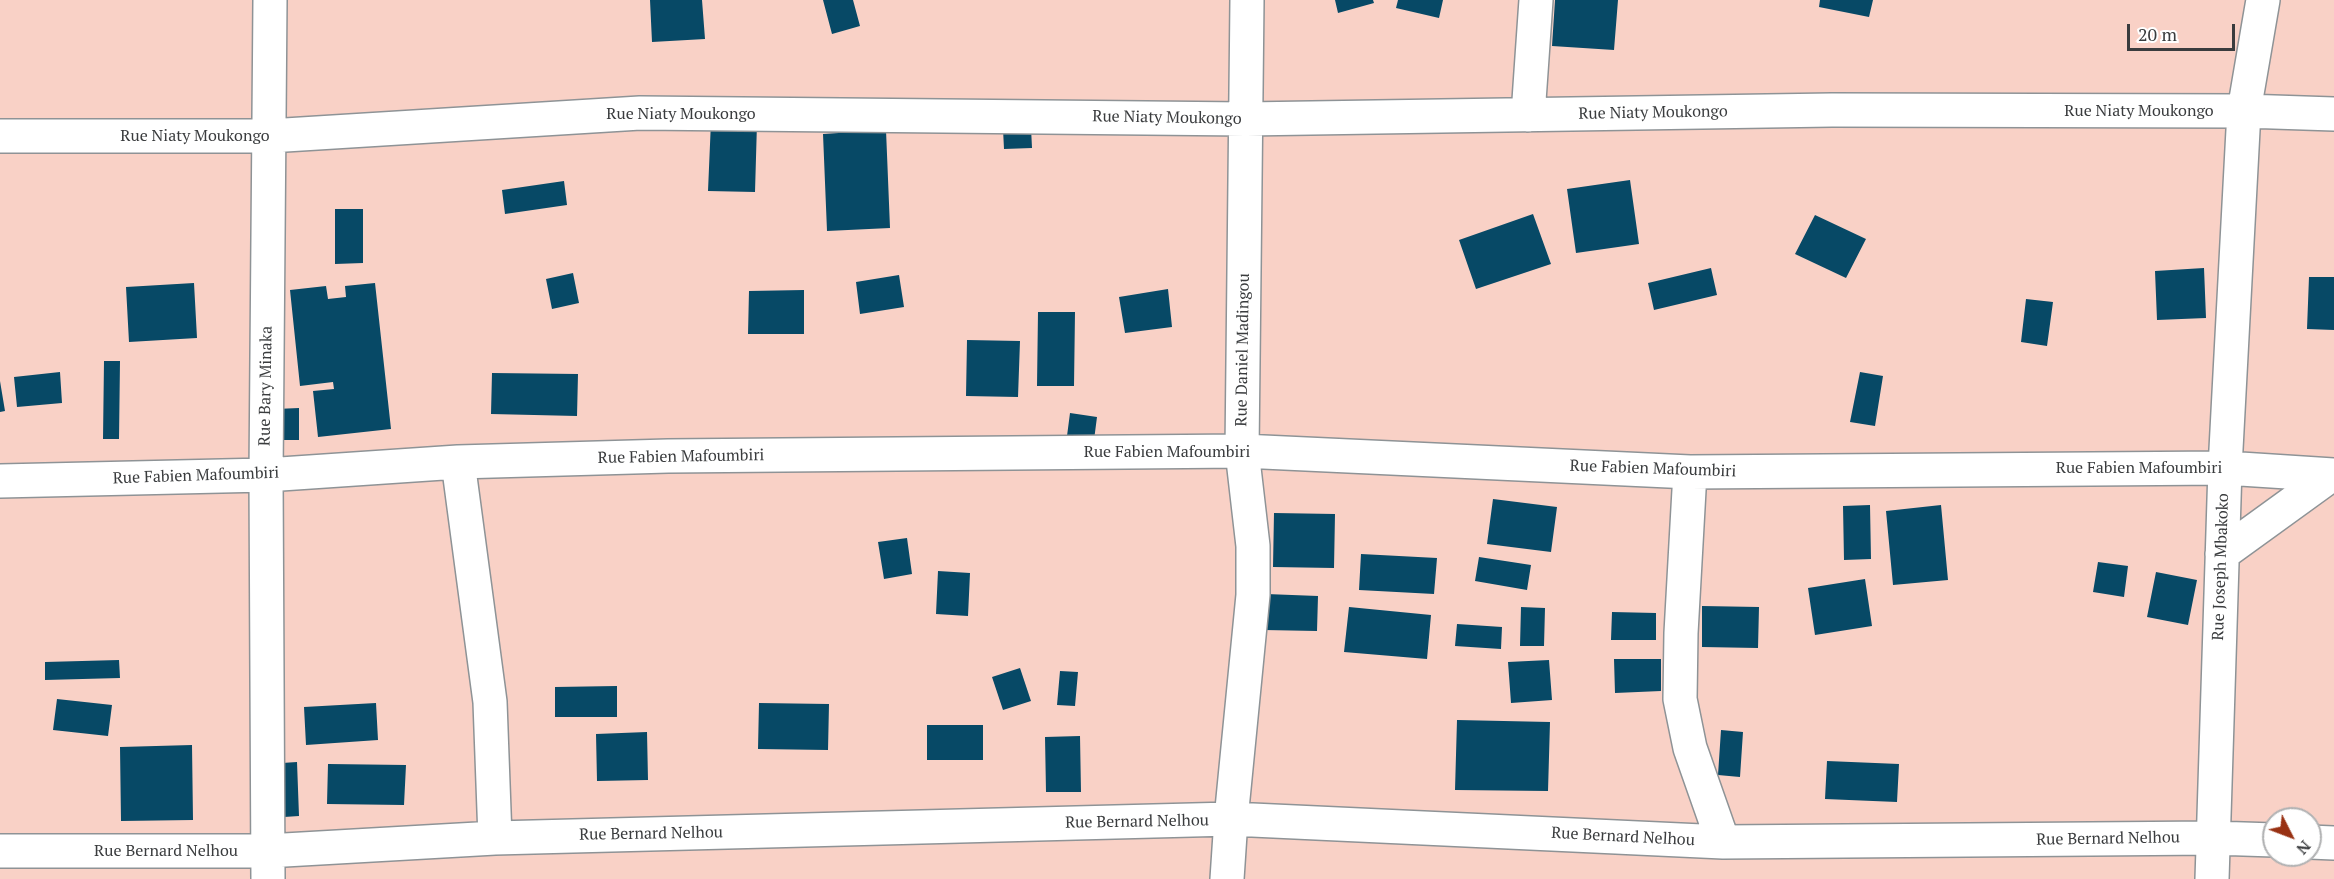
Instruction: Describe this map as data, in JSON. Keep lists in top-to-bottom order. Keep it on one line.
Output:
{"streets":{"street":["Rue Niaty Moukongo","Rue Daniel Madingou","Rue Bary Minaka","Rue Fabien Mafoumbiri","Rue Joseph Mbakoko","Rue Bernard Nelhou"]},"crossings":[["Rue Niaty Moukongo","Rue Daniel Madingou"],["Rue Niaty Moukongo","Rue Bary Minaka"],["Rue Niaty Moukongo","Rue Joseph Mbakoko"],["Rue Daniel Madingou","Rue Fabien Mafoumbiri"],["Rue Daniel Madingou","Rue Bernard Nelhou"],["Rue Bary Minaka","Rue Fabien Mafoumbiri"],["Rue Bary Minaka","Rue Bernard Nelhou"],["Rue Fabien Mafoumbiri","Rue Joseph Mbakoko"],["Rue Joseph Mbakoko","Rue Bernard Nelhou"]],"scale_bar":"20 m","north":"bottom right"}
